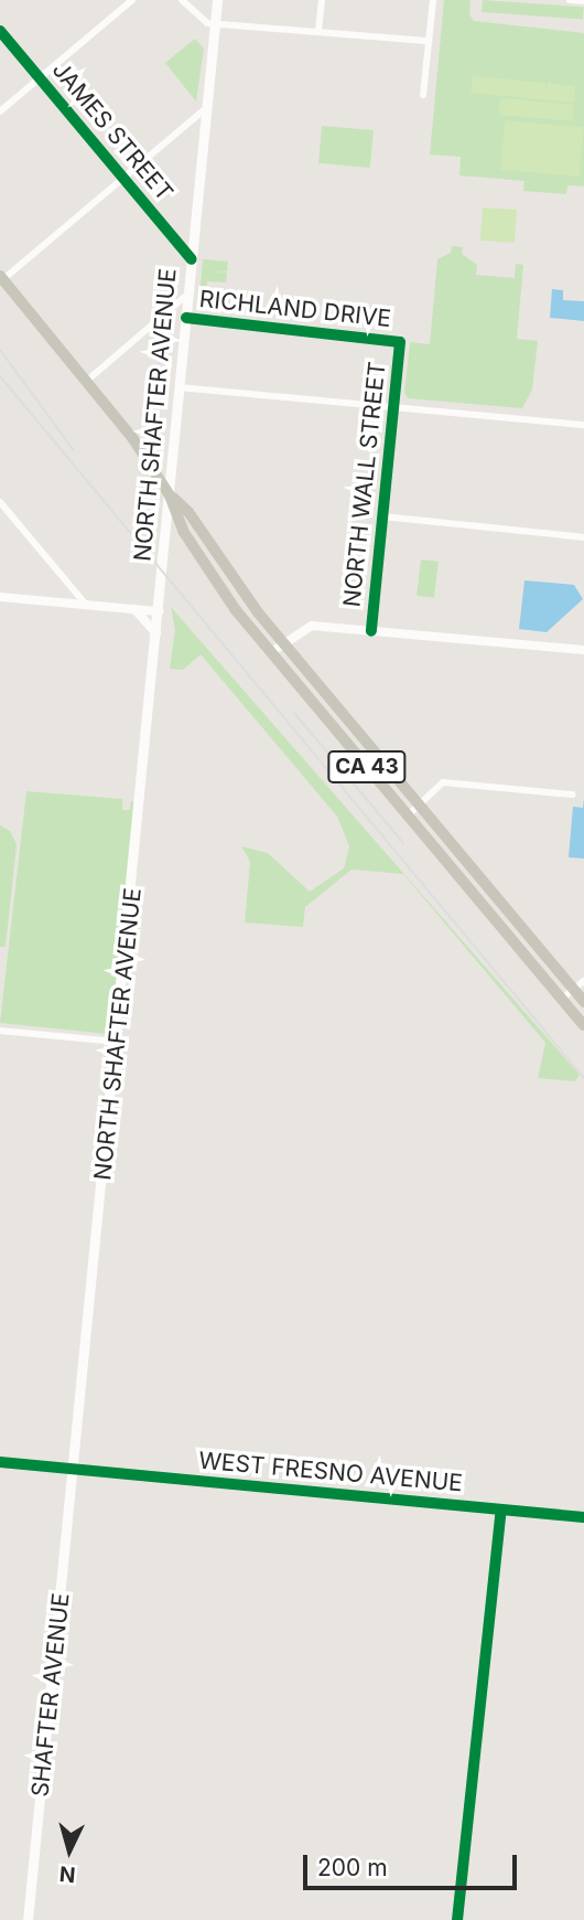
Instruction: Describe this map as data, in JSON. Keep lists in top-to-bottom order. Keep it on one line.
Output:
{"streets":{"main road":["NORTH SHAFTER AVENUE","CA 43","SHAFTER AVENUE"],"street":["JAMES STREET","RICHLAND DRIVE","NORTH WALL STREET","WEST FRESNO AVENUE"]},"crossings":[["JAMES STREET","NORTH SHAFTER AVENUE"],["RICHLAND DRIVE","NORTH SHAFTER AVENUE"],["RICHLAND DRIVE","NORTH WALL STREET"],["NORTH SHAFTER AVENUE","CA 43"],["NORTH SHAFTER AVENUE","WEST FRESNO AVENUE"],["NORTH SHAFTER AVENUE","SHAFTER AVENUE"],["WEST FRESNO AVENUE","SHAFTER AVENUE"]],"scale_bar":"200 m","north":"bottom"}
